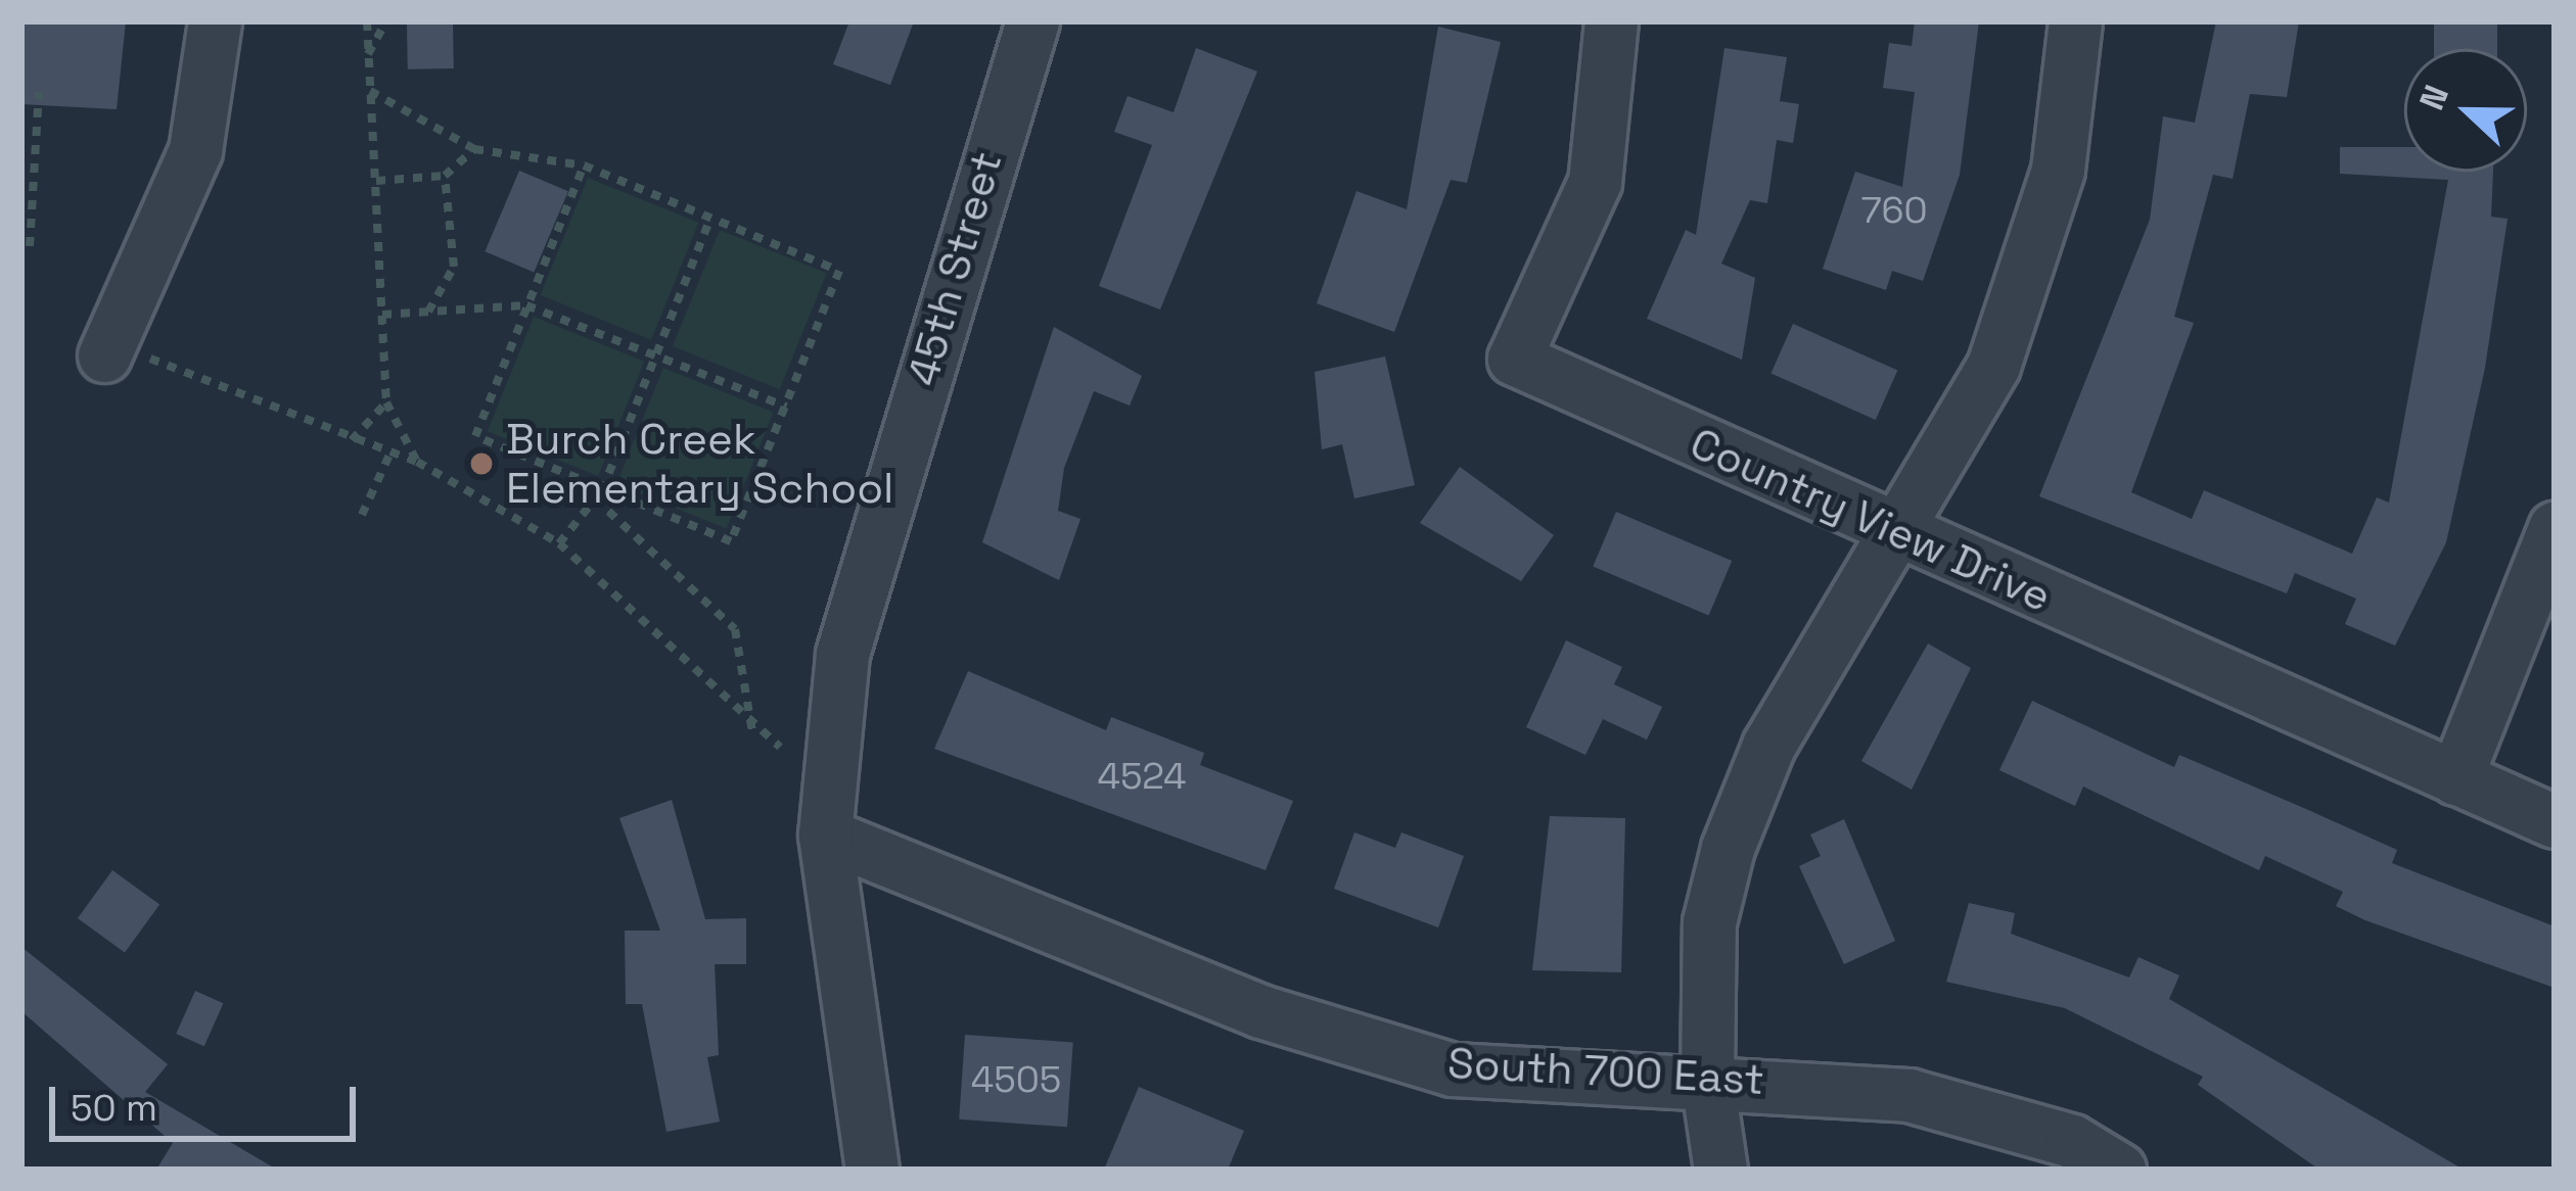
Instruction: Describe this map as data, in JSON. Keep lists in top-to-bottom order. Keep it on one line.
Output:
{"streets":{"street":["45th Street","Country View Drive","South 700 East"]},"crossings":[["45th Street","South 700 East"]],"places":["Burch Creek Elementary School"],"house_numbers":["760","4524","4505"],"scale_bar":"50 m","north":"left"}
